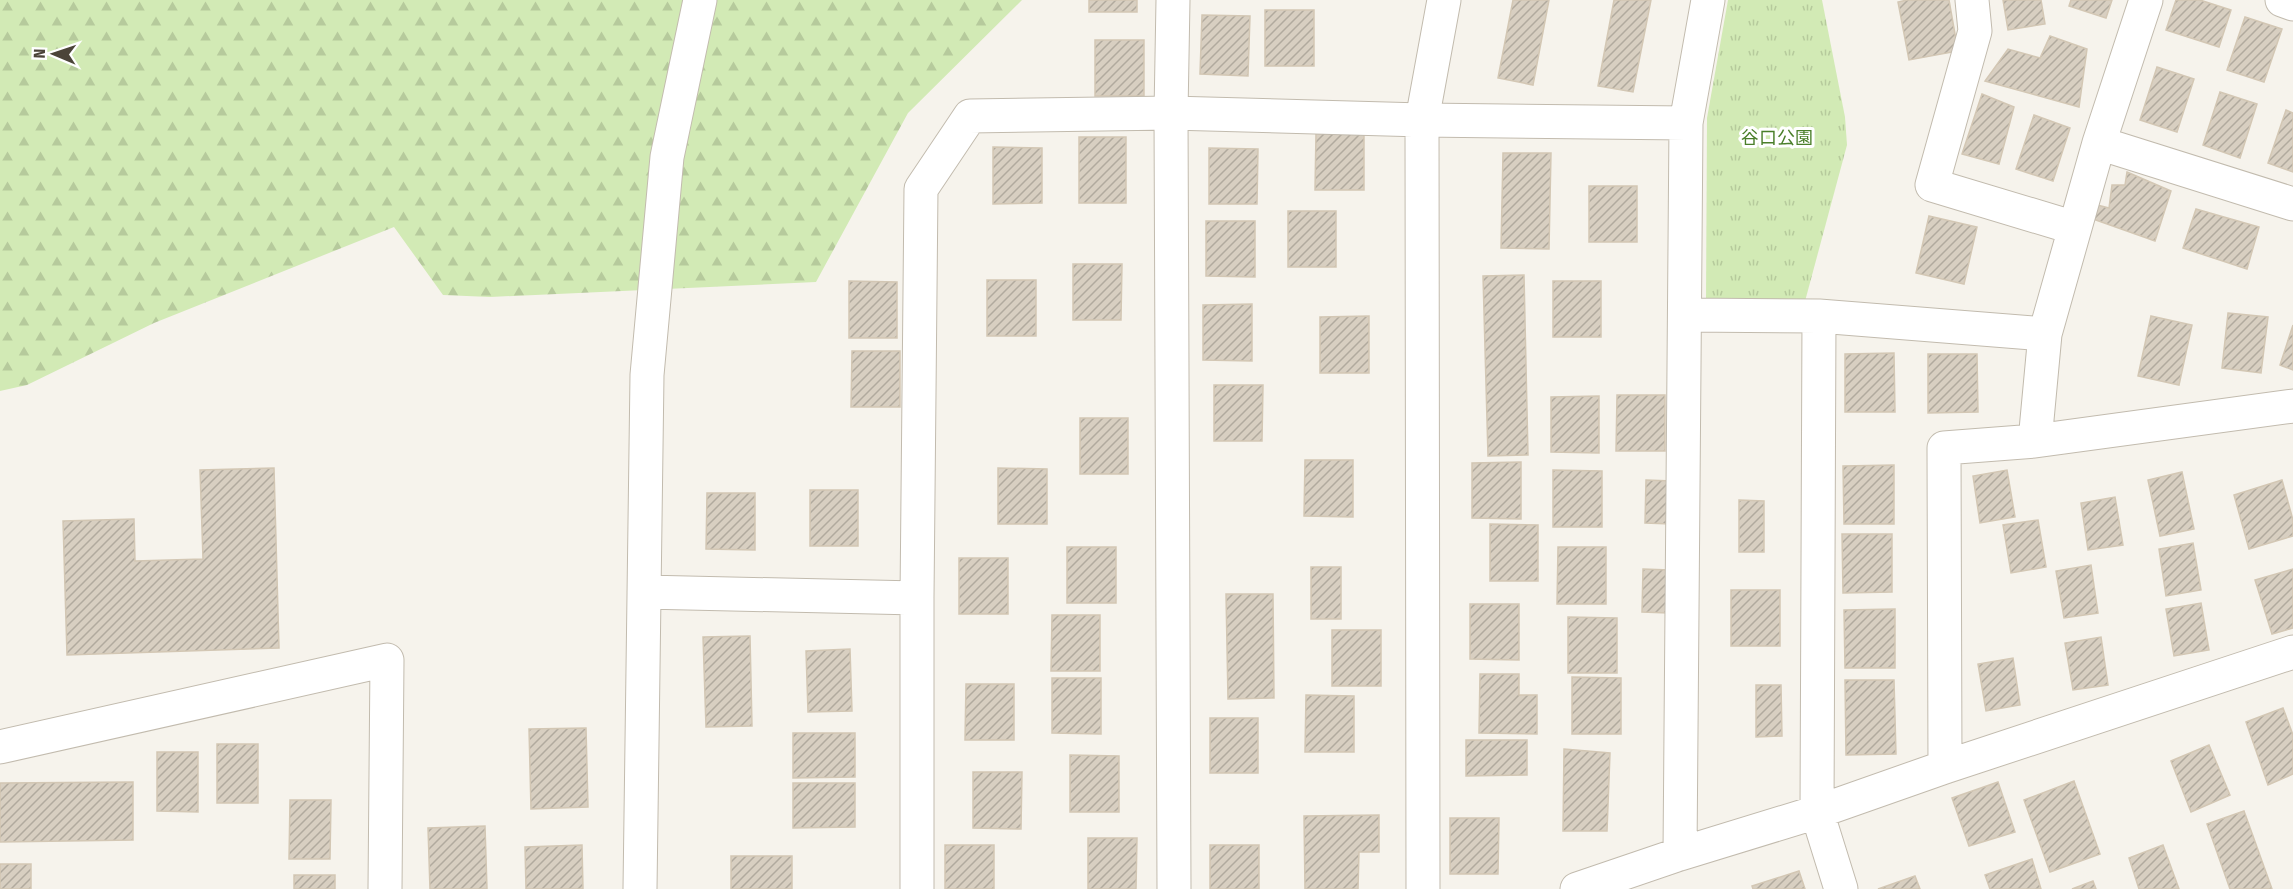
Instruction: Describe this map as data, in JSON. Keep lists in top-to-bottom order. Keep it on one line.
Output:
{"parks":["谷口公園"],"north":"left"}
